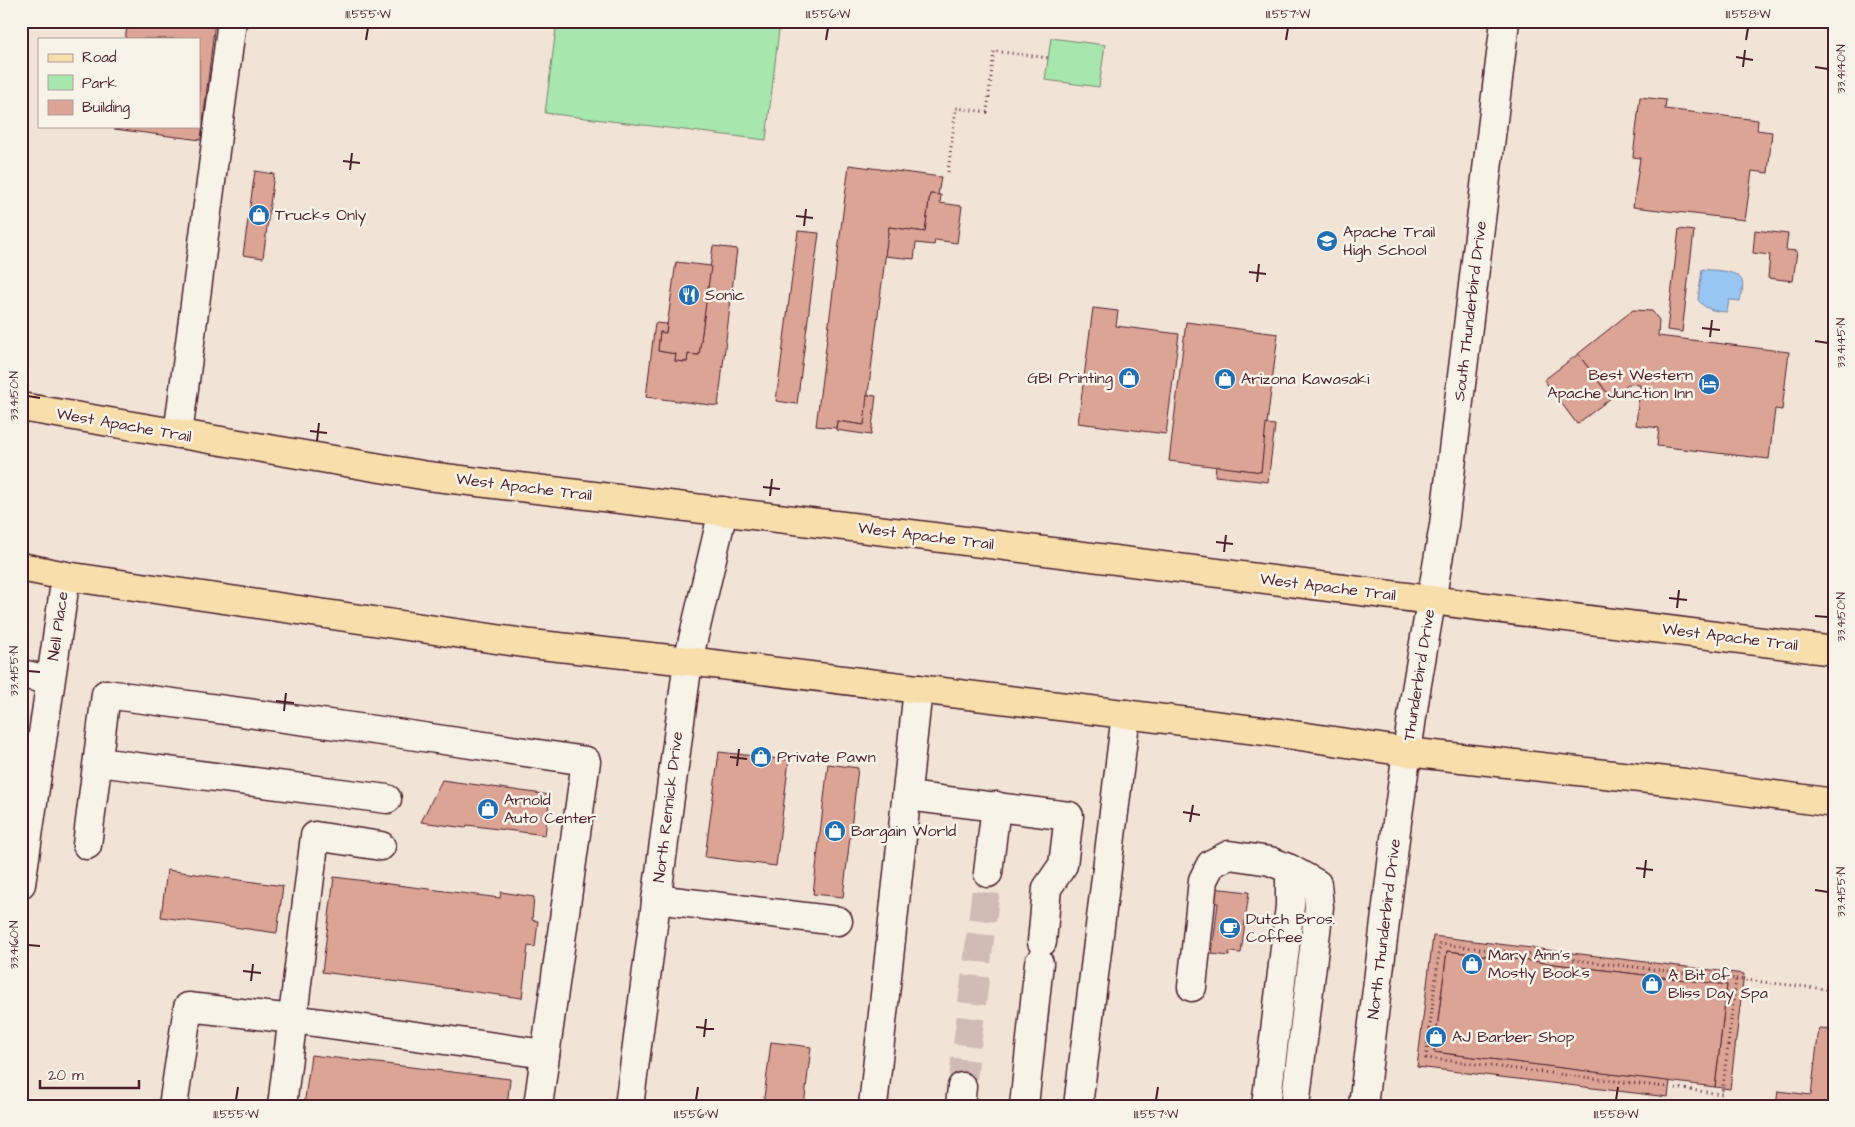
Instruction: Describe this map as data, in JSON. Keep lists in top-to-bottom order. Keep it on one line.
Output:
{"streets":{"main road":["West Apache Trail"],"street":["South Thunderbird Drive","Nell Place","Thunderbird Drive","North Rennick Drive","North Thunderbird Drive"]},"crossings":[["South Thunderbird Drive","West Apache Trail"],["South Thunderbird Drive","Thunderbird Drive"],["West Apache Trail","Thunderbird Drive"],["West Apache Trail","North Rennick Drive"],["Thunderbird Drive","North Thunderbird Drive"]],"places":{"shop":["Trucks Only","GBI Printing","Arizona Kawasaki","Private Pawn","Arnold Auto Center","Bargain World","Mary Ann's Mostly Books","A Bit of Bliss Day Spa","AJ Barber Shop"],"school or university":["Apache Trail High School"],"restaurant":["Sonic"],"hotel":["Best Western Apache Junction Inn"],"cafe":["Dutch Bros. Coffee"]},"legend":["Road","Park","Building"],"scale_bar":"20 m","coordinates":["111.555°W","111.556°W","111.557°W","111.558°W","33.4140°N","33.4145°N","33.4150°N","33.4155°N","33.4160°N"]}
